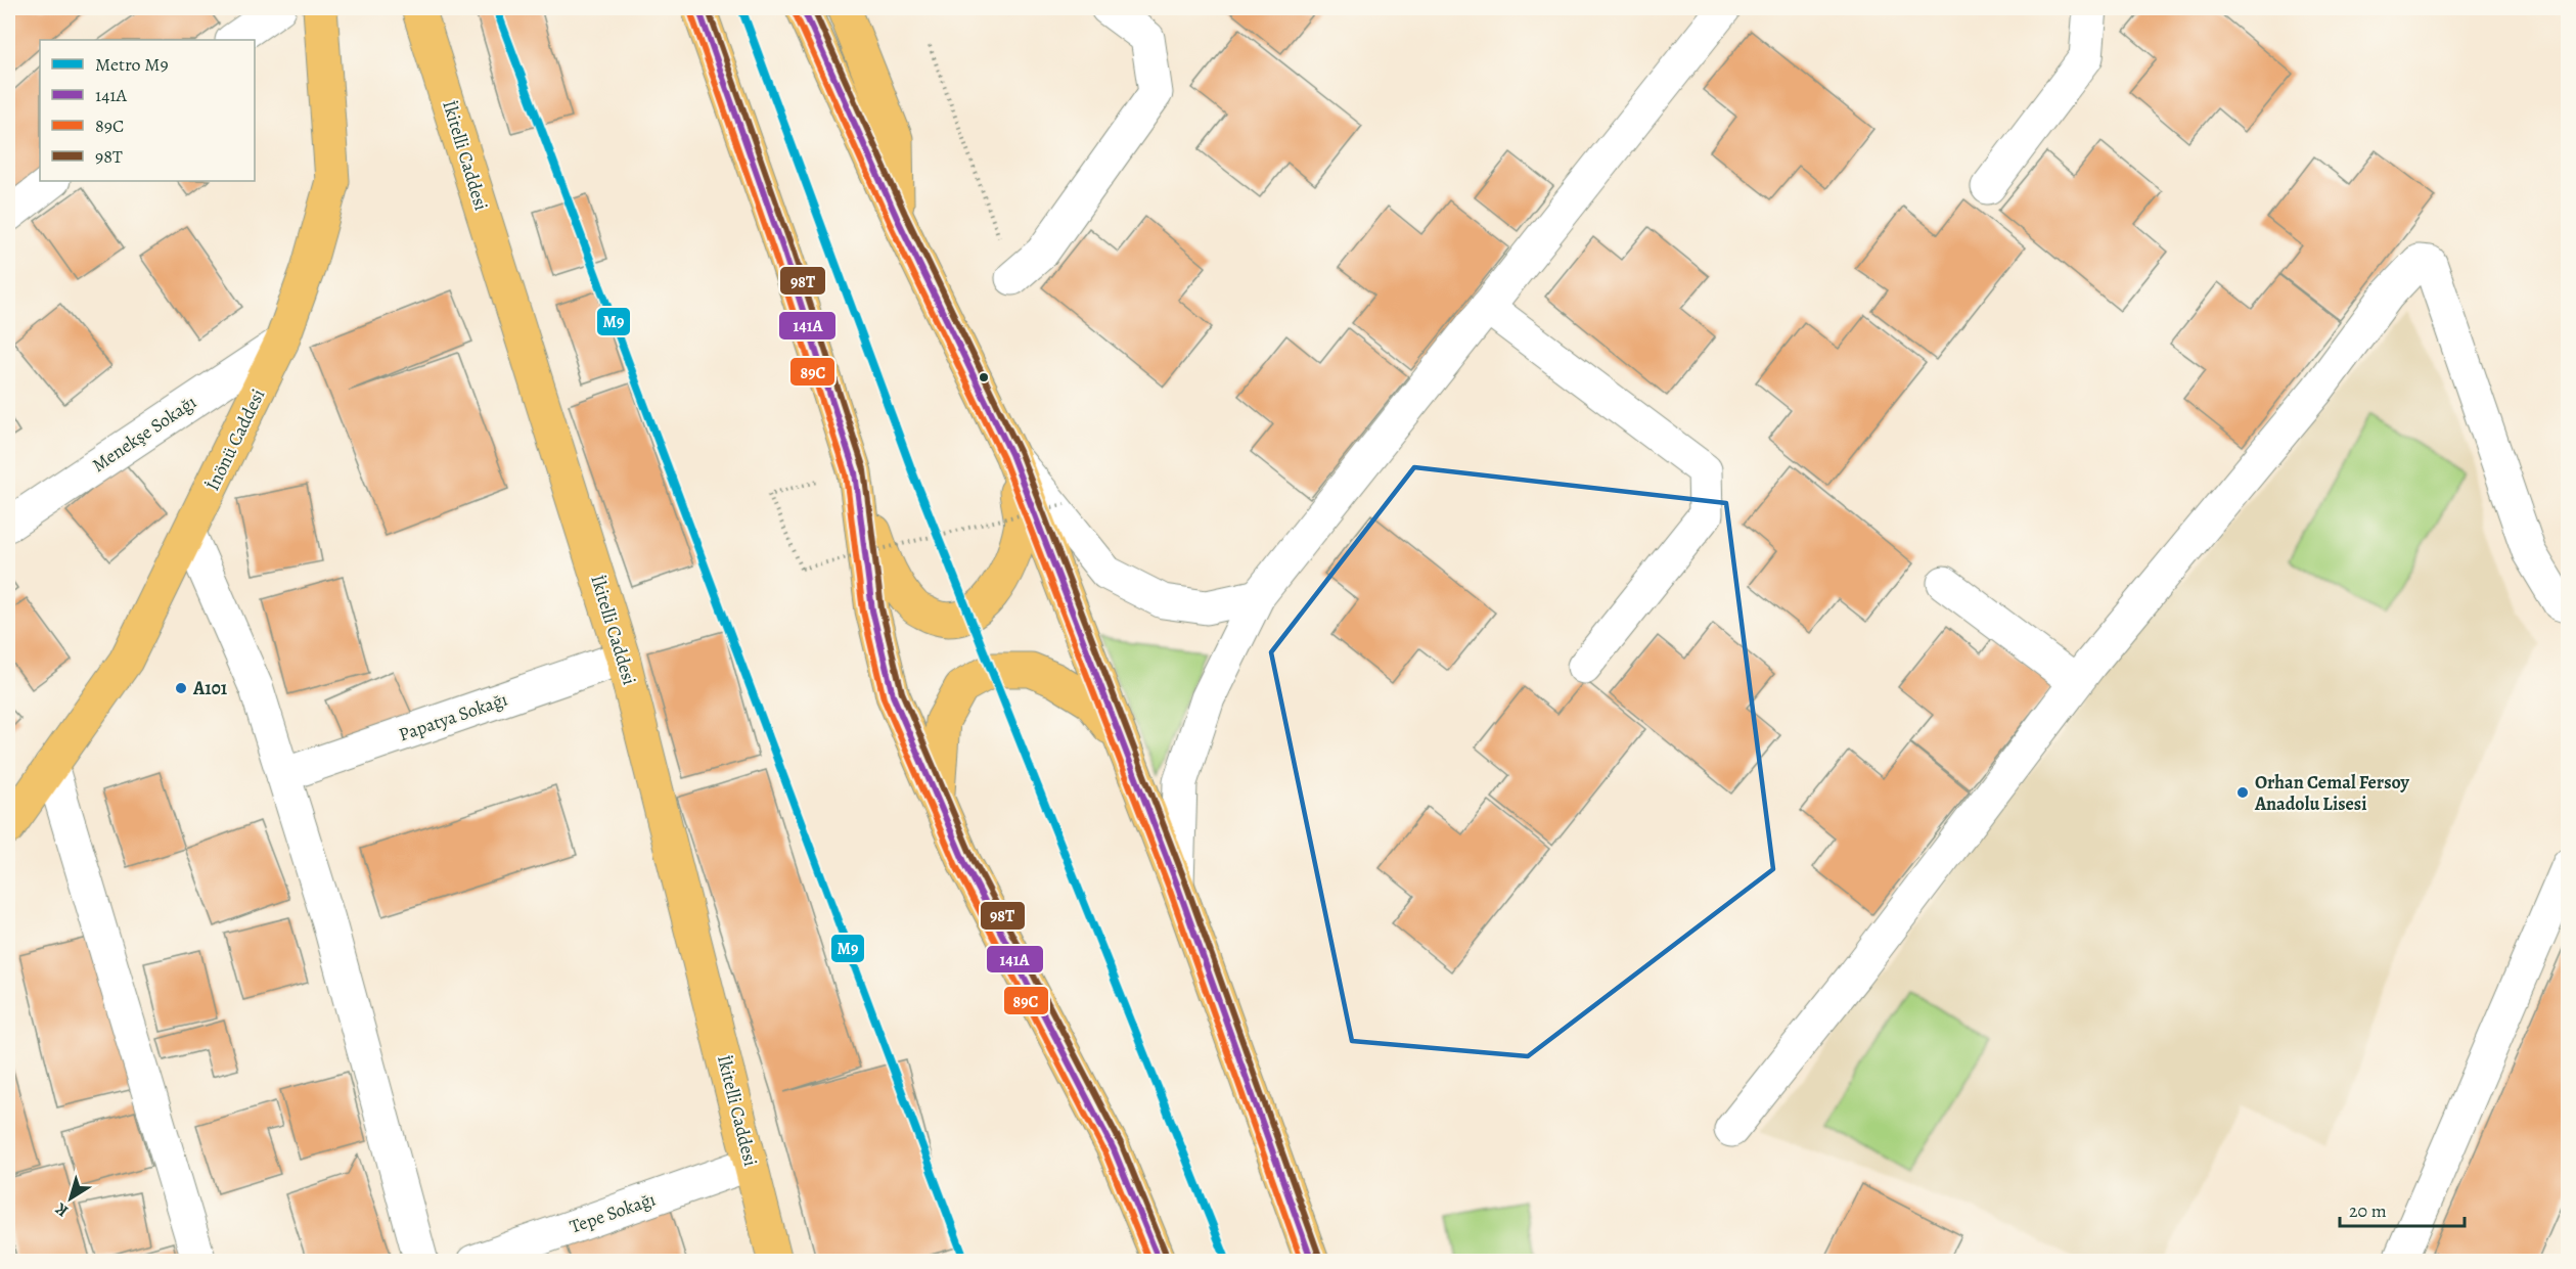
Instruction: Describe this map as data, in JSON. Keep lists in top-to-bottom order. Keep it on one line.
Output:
{"streets":{"main road":["İkitelli Caddesi","İnönü Caddesi"],"street":["Menekşe Sokağı","Papatya Sokağı","Tepe Sokağı"]},"crossings":[["İkitelli Caddesi","Papatya Sokağı"],["İkitelli Caddesi","Tepe Sokağı"],["Menekşe Sokağı","İnönü Caddesi"]],"places":["A101","Orhan Cemal Fersoy Anadolu Lisesi"],"lines":["metro line M9","transit line 141A","transit line 98T","transit line 89C"],"legend":["Metro M9","141A","89C","98T"],"scale_bar":"20 m","north":"bottom left"}
